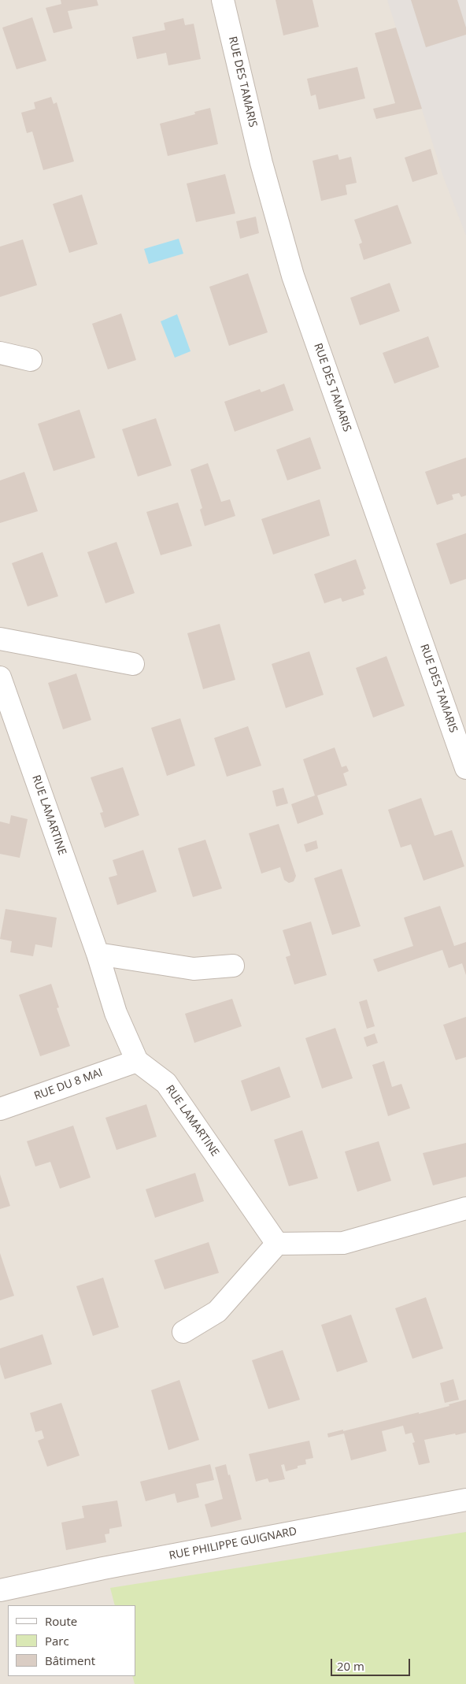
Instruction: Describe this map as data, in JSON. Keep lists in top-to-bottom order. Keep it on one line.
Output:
{"streets":{"street":["RUE DES TAMARIS","RUE LAMARTINE","RUE DU 8 MAI","RUE PHILIPPE GUIGNARD"]},"crossings":[["RUE LAMARTINE","RUE DU 8 MAI"]],"legend":["Route","Parc","Bâtiment"],"scale_bar":"20 m"}
